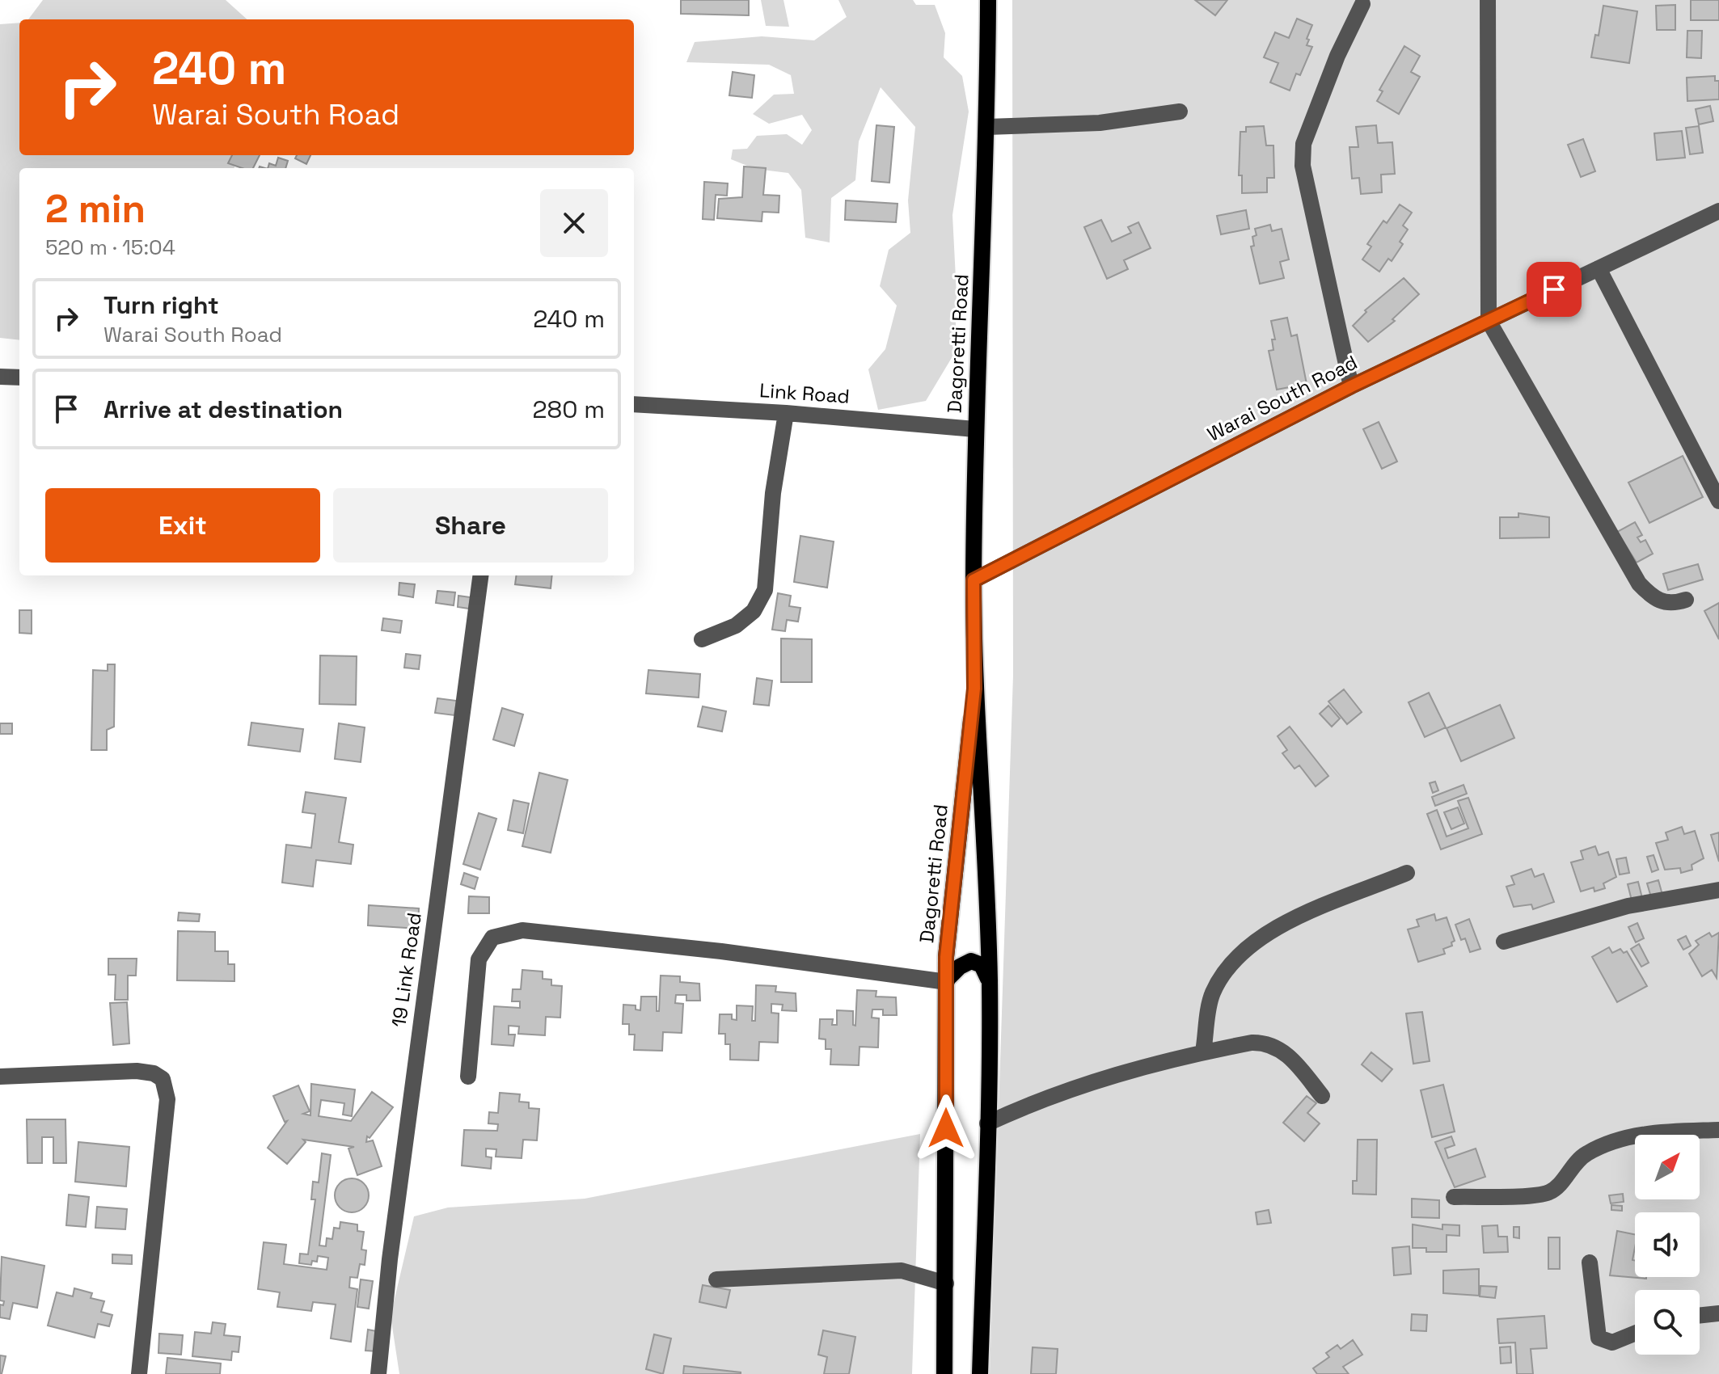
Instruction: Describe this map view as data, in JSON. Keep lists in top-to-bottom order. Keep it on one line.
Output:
{"streets":{"main road":["Dagoretti Road"],"street":["Link Road","Warai South Road","19 Link Road"]},"crossings":[["Dagoretti Road","Link Road"],["Dagoretti Road","Warai South Road"]],"north":"top right","page":{"turn":["240 m","Warai South Road"],"heading":["2 min","520 m · 15:04"],"list":[{"name":"Turn right","note":"Warai South Road","value":"240 m"},{"name":"Arrive at destination","value":"280 m"}],"buttons":["Exit","Share"]}}
